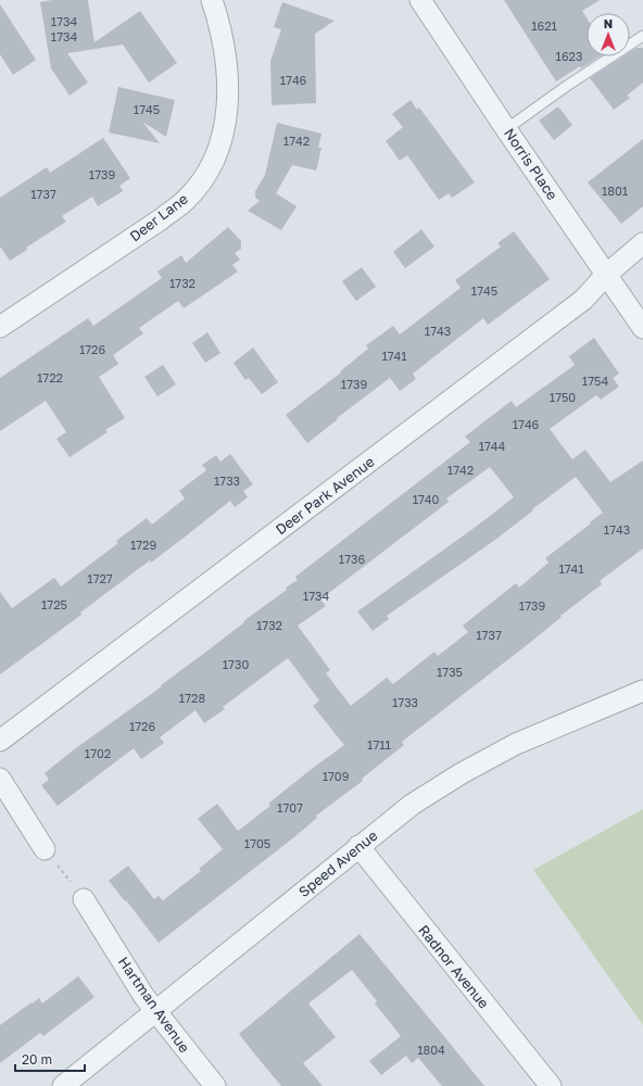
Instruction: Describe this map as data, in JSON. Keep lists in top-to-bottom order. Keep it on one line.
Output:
{"streets":{"street":["Norris Place","Deer Lane","Deer Park Avenue","Speed Avenue","Radnor Avenue","Hartman Avenue"]},"crossings":[["Norris Place","Deer Park Avenue"],["Speed Avenue","Radnor Avenue"],["Speed Avenue","Hartman Avenue"]],"house_numbers":["1734","1621","1734","1623","1746","1745","1742","1739","1801","1737","1732","1745","1743","1726","1741","1722","1754","1739","1750","1746","1744","1742","1733","1740","1743","1729","1736","1741","1727","1734","1725","1739","1732","1737","1730","1735","1728","1733","1726","1711","1702","1709","1707","1705","1804"],"scale_bar":"20 m","north":"top"}
